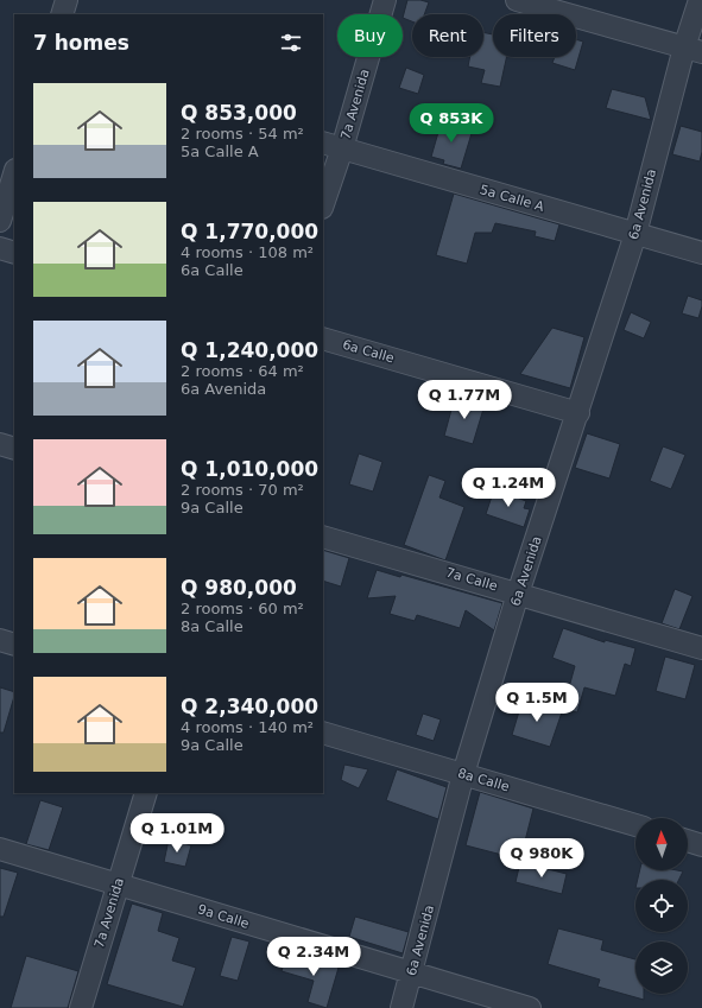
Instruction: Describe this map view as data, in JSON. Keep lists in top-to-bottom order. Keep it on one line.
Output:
{"streets":{"street":["7a Avenida","5a Calle A","6a Avenida","6a Calle","7a Calle","8a Calle","9a Calle"]},"crossings":[["7a Avenida","5a Calle A"],["7a Avenida","9a Calle"],["5a Calle A","6a Avenida"],["6a Avenida","6a Calle"],["6a Avenida","7a Calle"],["6a Avenida","8a Calle"],["6a Avenida","9a Calle"]],"north":"top","page":{"chip":["Buy","Rent","Filters"],"heading":"7 homes","list":[{"name":"Q 853,000","note":"2 rooms · 54 m² · 5a Calle A"},{"name":"Q 1,770,000","note":"4 rooms · 108 m² · 6a Calle"},{"name":"Q 1,240,000","note":"2 rooms · 64 m² · 6a Avenida"},{"name":"Q 1,010,000","note":"2 rooms · 70 m² · 9a Calle"},{"name":"Q 980,000","note":"2 rooms · 60 m² · 8a Calle"},{"name":"Q 2,340,000","note":"4 rooms · 140 m² · 9a Calle"}],"price":["Q 853K","Q 1.77M","Q 1.24M","Q 1.5M","Q 1.01M","Q 980K","Q 2.34M"]}}
